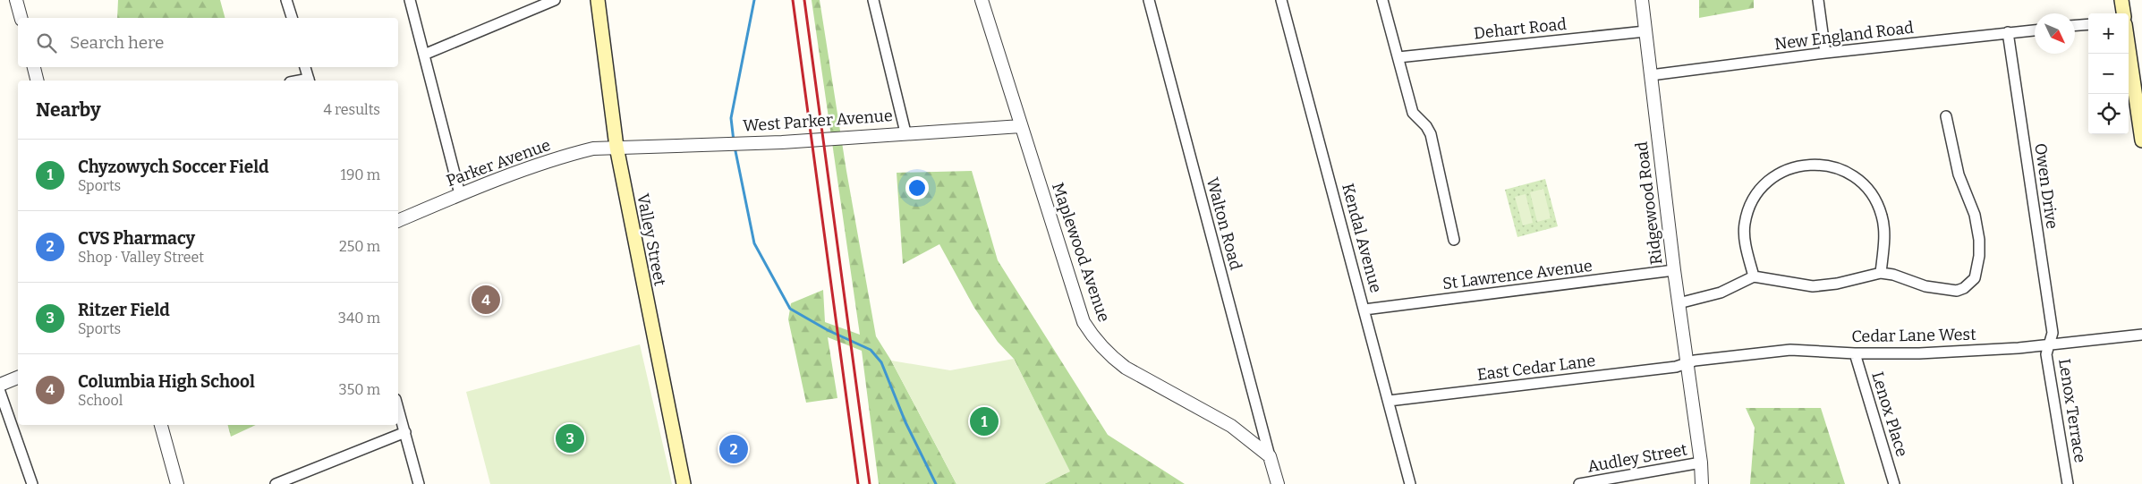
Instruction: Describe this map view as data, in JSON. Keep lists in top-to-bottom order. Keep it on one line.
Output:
{"streets":{"main road":["Valley Street"],"street":["Dehart Road","New England Road","West Parker Avenue","Parker Avenue","Owen Drive","Ridgewood Road","Walton Road","Kendal Avenue","Maplewood Avenue","St Lawrence Avenue","Cedar Lane West","East Cedar Lane","Lenox Terrace","Lenox Place","Audley Street"]},"crossings":[["Dehart Road","Ridgewood Road"],["New England Road","Owen Drive"],["New England Road","Ridgewood Road"],["West Parker Avenue","Parker Avenue"],["West Parker Avenue","Valley Street"],["West Parker Avenue","Maplewood Avenue"],["Parker Avenue","Valley Street"],["Owen Drive","Cedar Lane West"],["Owen Drive","Lenox Terrace"],["Ridgewood Road","St Lawrence Avenue"],["Ridgewood Road","Cedar Lane West"],["Ridgewood Road","East Cedar Lane"],["Ridgewood Road","Audley Street"],["Walton Road","Maplewood Avenue"],["Kendal Avenue","St Lawrence Avenue"],["Kendal Avenue","East Cedar Lane"],["Cedar Lane West","East Cedar Lane"],["Cedar Lane West","Lenox Terrace"],["Cedar Lane West","Lenox Place"]],"north":"bottom right","page":{"map_buttons":["+","−"],"search":"Search here","heading":["Nearby","4 results"],"list":[{"mark":"1","name":"Chyzowych Soccer Field","note":"Sports","value":"190 m"},{"mark":"2","name":"CVS Pharmacy","note":"Shop · Valley Street","value":"250 m"},{"mark":"3","name":"Ritzer Field","note":"Sports","value":"340 m"},{"mark":"4","name":"Columbia High School","note":"School","value":"350 m"}],"pins":["4","1","3","2"]}}
